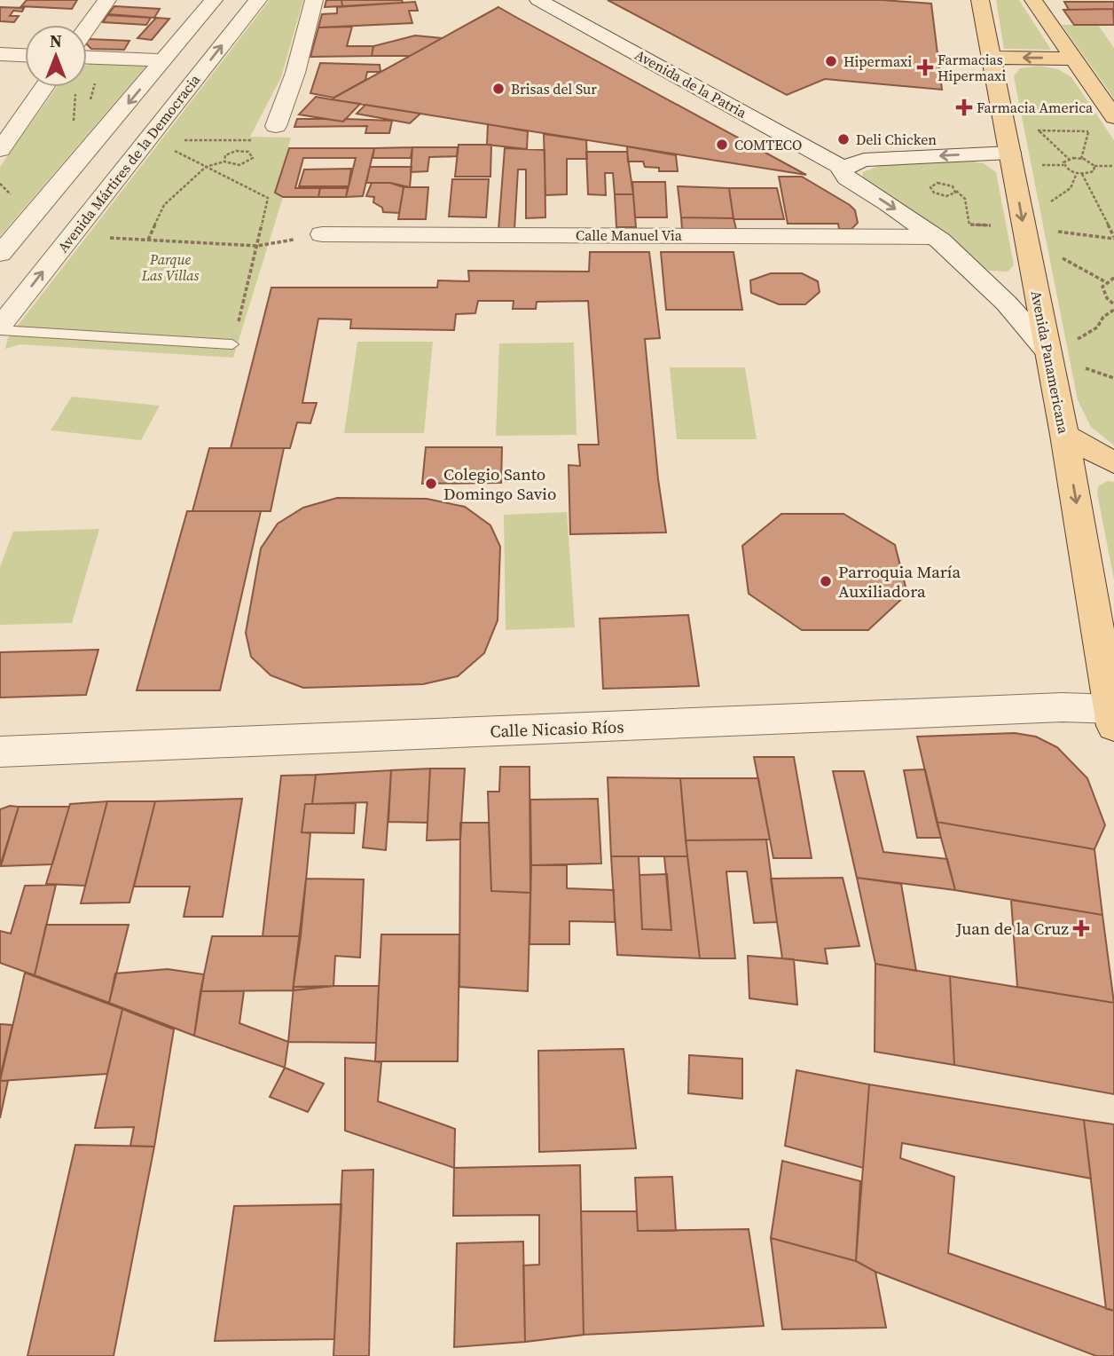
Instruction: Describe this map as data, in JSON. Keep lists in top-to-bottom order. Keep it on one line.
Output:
{"streets":{"main road":["Avenida Panamericana"],"street":["Avenida de la Patria","Avenida Mártires de la Democracia","Calle Manuel Via","Calle Nicasio Ríos"]},"crossings":[["Avenida de la Patria","Calle Manuel Via"],["Avenida de la Patria","Avenida Panamericana"],["Avenida Panamericana","Calle Nicasio Ríos"]],"one_way":["Avenida Panamericana"],"parks":["Parque Las Villas"],"places":{"other":["Hipermaxi","Brisas del Sur","Deli Chicken","COMTECO","Colegio Santo Domingo Savio","Parroquia María Auxiliadora"],"health":["Farmacias Hipermaxi","Farmacia America","Juan de la Cruz"]},"north":"top"}
